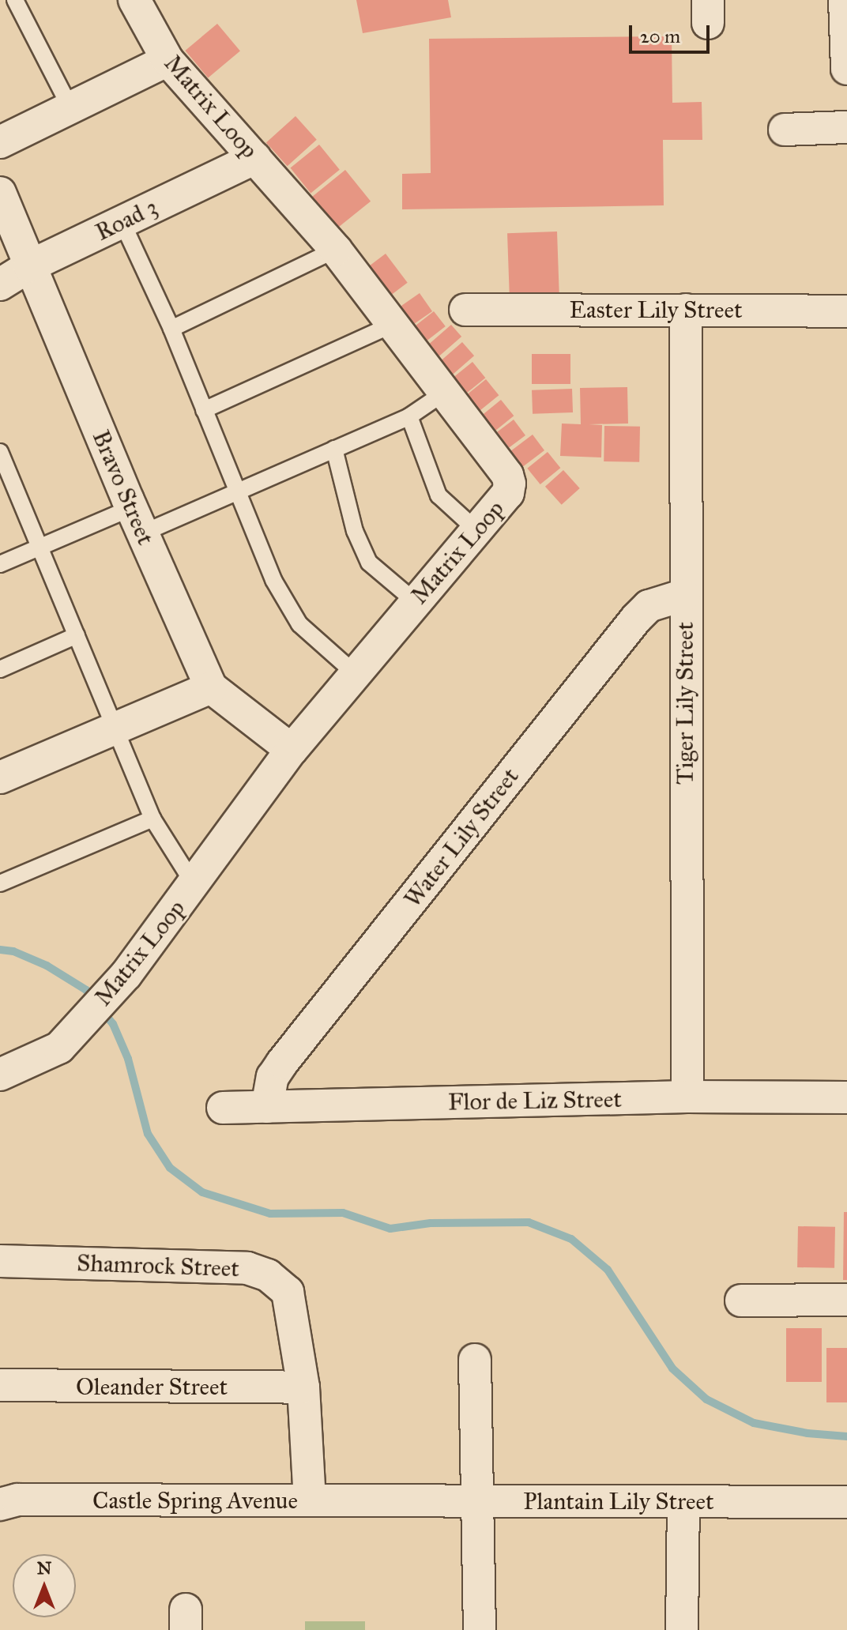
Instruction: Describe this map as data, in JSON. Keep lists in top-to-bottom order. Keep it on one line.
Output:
{"streets":{"street":["Matrix Loop","Road 3","Easter Lily Street","Bravo Street","Tiger Lily Street","Water Lily Street","Flor de Liz Street","Shamrock Street","Oleander Street","Castle Spring Avenue","Plantain Lily Street"]},"crossings":[["Matrix Loop","Road 3"],["Matrix Loop","Bravo Street"],["Road 3","Bravo Street"],["Easter Lily Street","Tiger Lily Street"],["Tiger Lily Street","Water Lily Street"],["Tiger Lily Street","Flor de Liz Street"],["Water Lily Street","Flor de Liz Street"],["Shamrock Street","Oleander Street"],["Shamrock Street","Castle Spring Avenue"],["Castle Spring Avenue","Plantain Lily Street"]],"scale_bar":"20 m","north":"top"}
